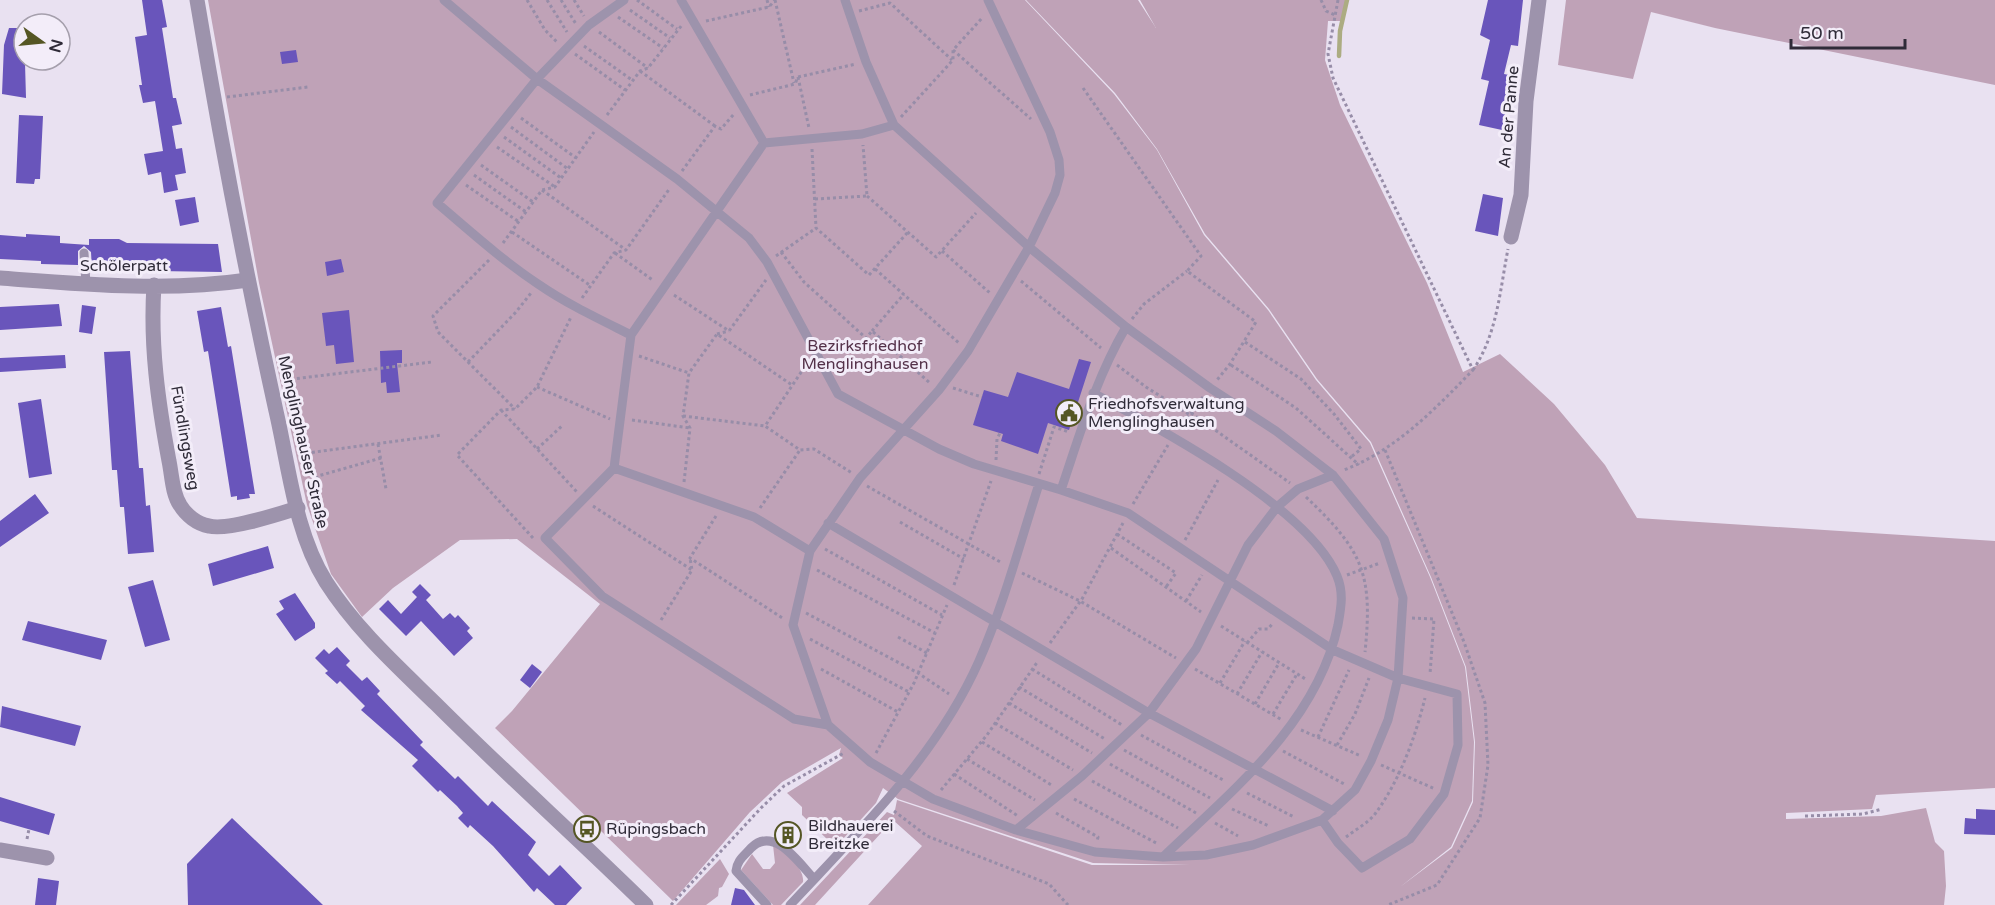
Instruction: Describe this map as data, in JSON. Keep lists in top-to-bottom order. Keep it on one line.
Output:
{"streets":{"street":["An der Panne","Schölerpatt","Fündlingsweg","Menglinghauser Straße"]},"crossings":[["Schölerpatt","Fündlingsweg"],["Schölerpatt","Menglinghauser Straße"],["Fündlingsweg","Menglinghauser Straße"]],"parks":["Bezirksfriedhof Menglinghausen"],"places":{"public building":["Friedhofsverwaltung Menglinghausen"],"bus stop":["Rüpingsbach"],"building":["Bildhauerei Breitzke"]},"scale_bar":"50 m","north":"right"}
